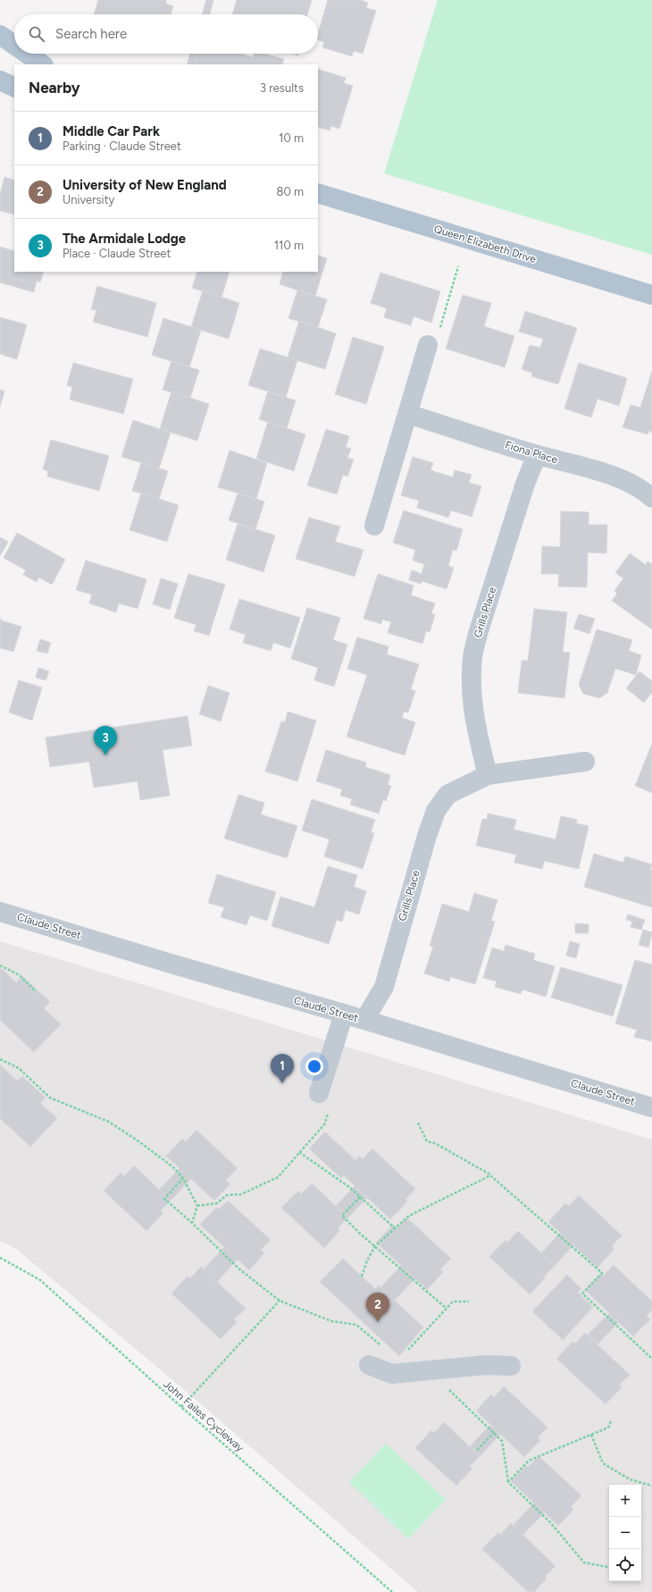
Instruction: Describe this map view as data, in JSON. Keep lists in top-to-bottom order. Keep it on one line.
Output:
{"streets":{"main road":["Queen Elizabeth Drive"],"street":["Fiona Place","Grills Place","Claude Street"],"path":["John Failes Cycleway"]},"crossings":[["Fiona Place","Grills Place"],["Grills Place","Claude Street"]],"page":{"search":"Search here","heading":["Nearby","3 results"],"list":[{"mark":"1","name":"Middle Car Park","note":"Parking · Claude Street","value":"10 m"},{"mark":"2","name":"University of New England","note":"University","value":"80 m"},{"mark":"3","name":"The Armidale Lodge","note":"Place · Claude Street","value":"110 m"}],"pins":["3","1","2"],"map_buttons":["+","−"]}}
